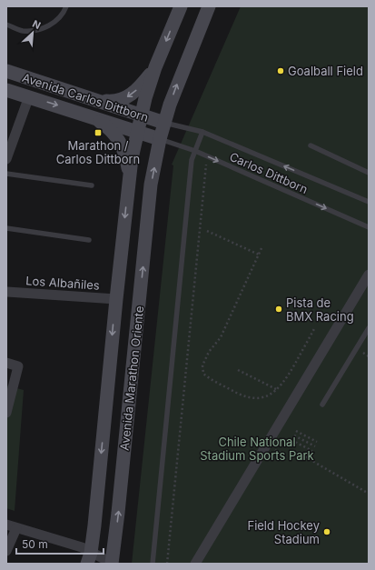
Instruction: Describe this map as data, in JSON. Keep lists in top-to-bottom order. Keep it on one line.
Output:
{"streets":{"main road":["Avenida Carlos Dittborn","Avenida Marathon Oriente"],"street":["Los Albañiles"],"lane":["Carlos Dittborn"]},"crossings":[["Avenida Carlos Dittborn","Carlos Dittborn"],["Avenida Carlos Dittborn","Avenida Marathon Oriente"],["Carlos Dittborn","Avenida Marathon Oriente"],["Los Albañiles","Avenida Marathon Oriente"]],"parks":["Chile National Stadium Sports Park"],"places":{"other":["Goalball Field","Pista de BMX Racing","Field Hockey Stadium"],"transit":["Marathon / Carlos Dittborn"]},"scale_bar":"50 m","north":"top right"}
